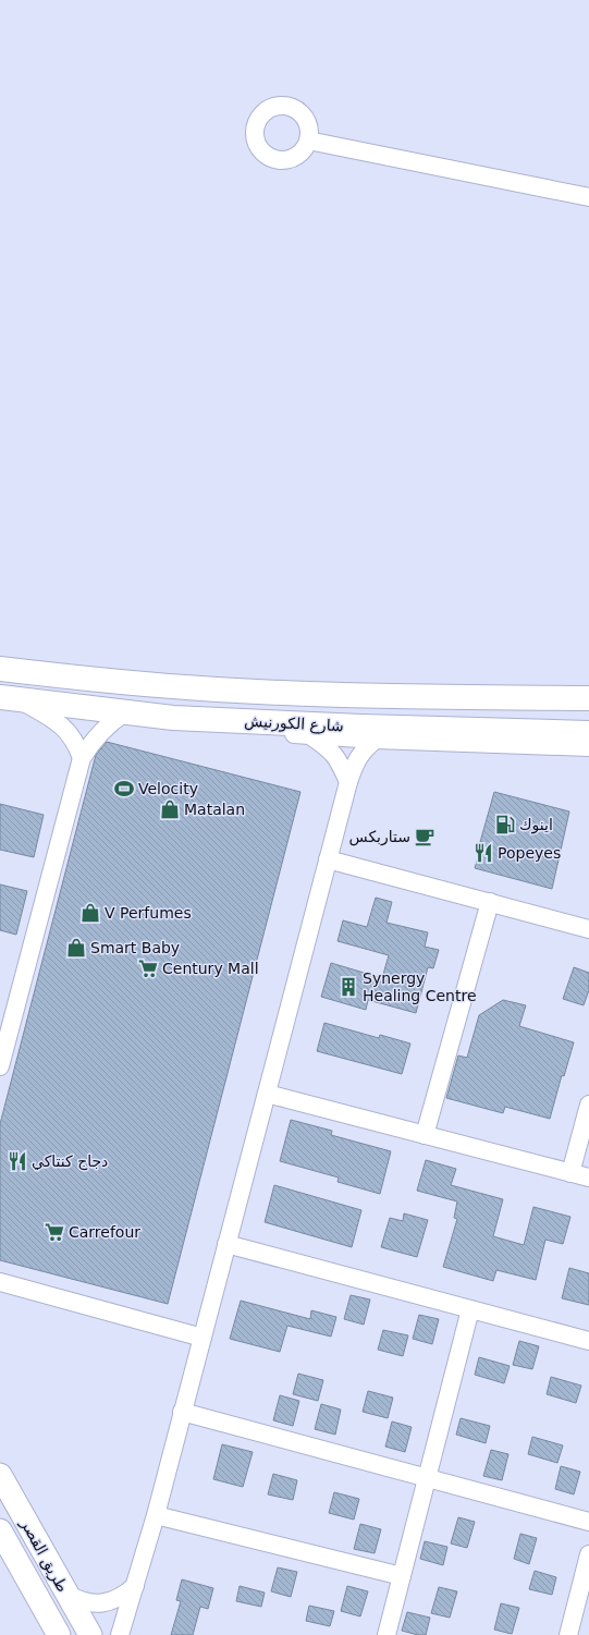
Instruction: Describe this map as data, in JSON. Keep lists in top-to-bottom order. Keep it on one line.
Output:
{"streets":{"highway":["شارع الكورنيش"],"main road":["طريق القصر"]},"places":{"sports":["Velocity"],"shop":["Matalan","V Perfumes","Smart Baby"],"fuel station":["اينوك"],"cafe":["ستاربكس"],"restaurant":["Popeyes","دجاج كنتاكي"],"supermarket":["Century Mall","Carrefour"],"building":["Synergy Healing Centre"]}}
